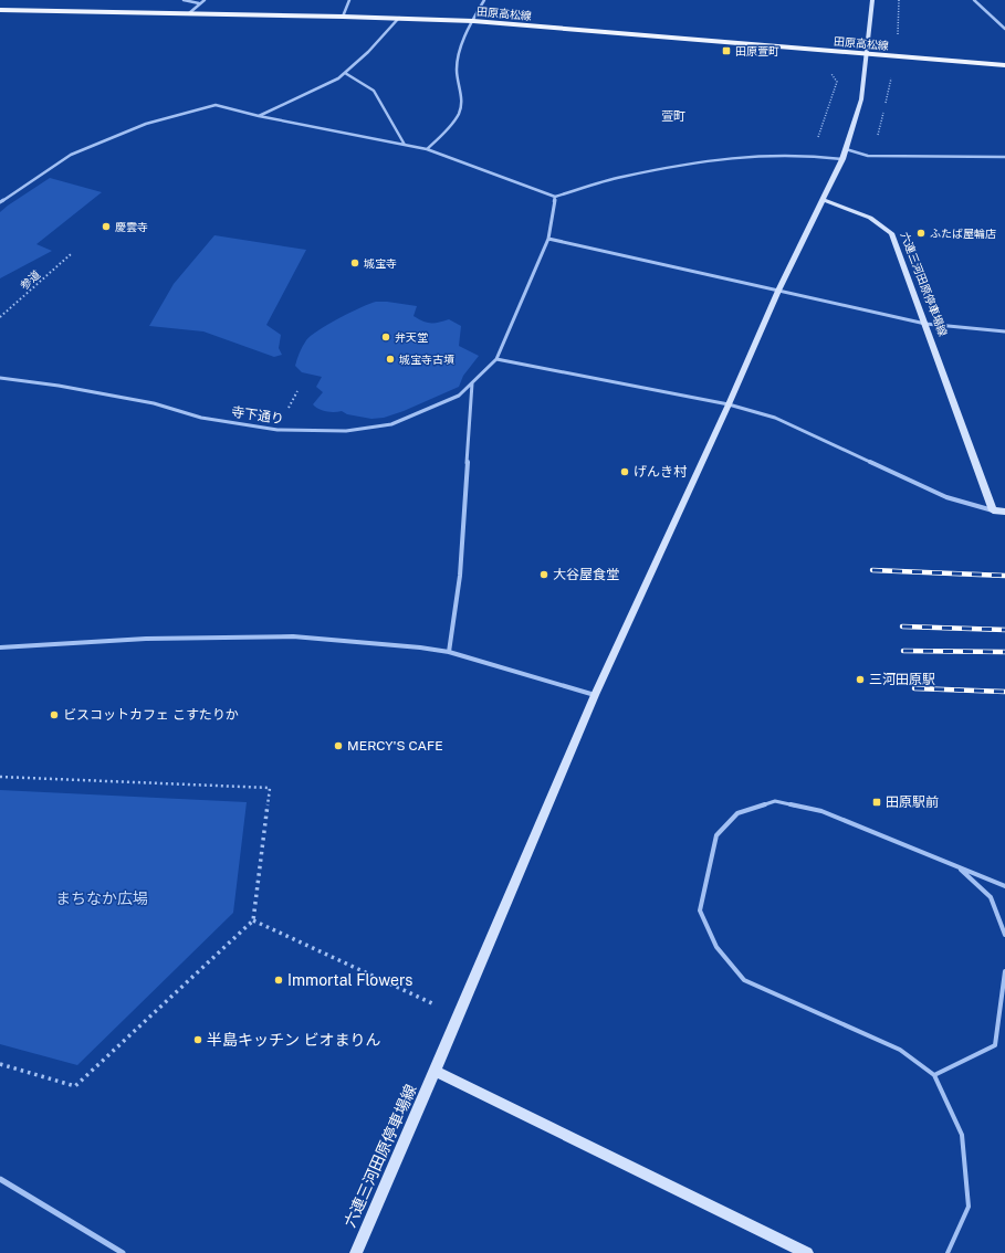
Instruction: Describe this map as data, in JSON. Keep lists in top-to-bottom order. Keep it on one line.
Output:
{"streets":{"main road":["田原高松線"],"street":["六連三河田原停車場線","寺下通り"],"path":["参道"]},"districts":["萱町"],"parks":["まちなか広場"],"places":{"transit":["田原萱町","田原駅前"],"other":["慶雲寺","ふたば屋輪店","城宝寺","弁天堂","城宝寺古墳","げんき村","大谷屋食堂","三河田原駅","ビスコットカフェ こすたりか","MERCY'S CAFE","Immortal Flowers","半島キッチン ビオまりん"]}}
